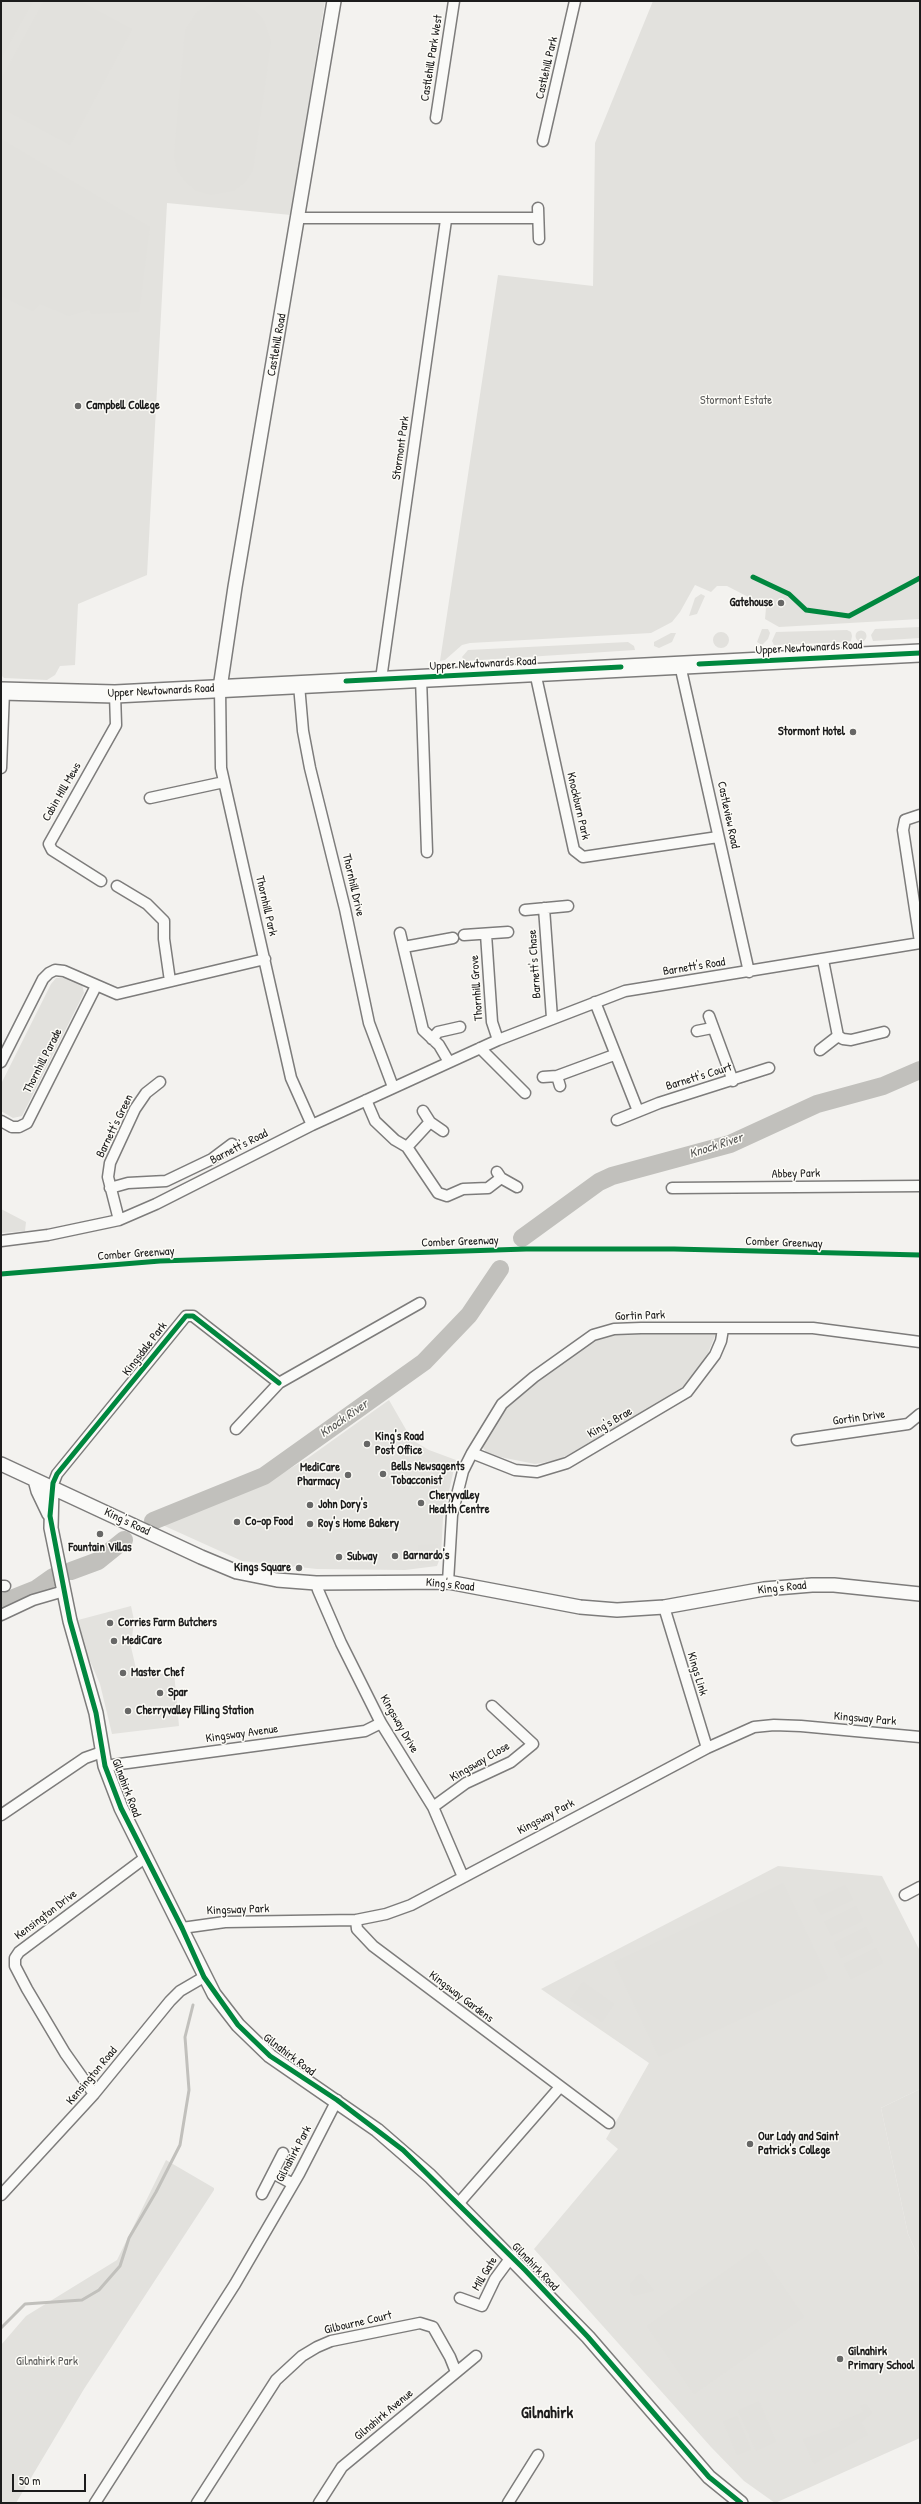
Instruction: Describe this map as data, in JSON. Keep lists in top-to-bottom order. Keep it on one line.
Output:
{"streets":{"highway":["Upper Newtownards Road"],"street":["Castlehill Park West","Castlehill Park","Castlehill Road","Stormont Park","Cabin HIll Mews","Knockburn Park","Castleview Road","Thornhill Drive","Thornhill Park","Barnett's Chase","Barnett's Road","Thornhill Grove","Thornhill Parade","Barnett's Court","Barnett's Green","Abbey Park","Gortin Park","Kingsdale Park","Gortin Drive","King's Brae","King's Road","Kings Link","Kingsway Park","Kingsway Drive","Kingsway Avenue","Kingsway Close","Gilnahirk Road","Kensington Drive","Kingsway Gardens","Kensington Road","Gilnahirk Park","Mill Gate","Gilbourne Court","Gilnahirk Avenue"],"cycle path":["Comber Greenway"]},"crossings":[["Castlehill Road","Upper Newtownards Road"],["Castlehill Road","Thornhill Park"],["Stormont Park","Upper Newtownards Road"],["Upper Newtownards Road","Cabin HIll Mews"],["Upper Newtownards Road","Knockburn Park"],["Upper Newtownards Road","Castleview Road"],["Upper Newtownards Road","Thornhill Drive"],["Upper Newtownards Road","Thornhill Park"],["Knockburn Park","Castleview Road"],["Castleview Road","Barnett's Road"],["Thornhill Drive","Barnett's Road"],["Thornhill Park","Barnett's Road"],["Barnett's Chase","Barnett's Road"],["Barnett's Road","Thornhill Grove"],["Barnett's Road","Barnett's Green"],["Gortin Park","King's Brae"],["Gortin Park","King's Road"],["Kingsdale Park","King's Road"],["Kingsdale Park","Gilnahirk Road"],["King's Road","Kings Link"],["King's Road","Kingsway Drive"],["King's Road","Gilnahirk Road"],["Kings Link","Kingsway Park"],["Kingsway Park","Kingsway Drive"],["Kingsway Park","Gilnahirk Road"],["Kingsway Park","Kingsway Gardens"],["Kingsway Drive","Kingsway Avenue"],["Kingsway Drive","Kingsway Close"],["Kingsway Avenue","Gilnahirk Road"],["Gilnahirk Road","Kensington Drive"],["Gilnahirk Road","Kensington Road"],["Gilnahirk Road","Gilnahirk Park"],["Gilnahirk Road","Mill Gate"],["Kensington Drive","Kensington Road"],["Gilbourne Court","Gilnahirk Avenue"]],"districts":["Gilnahirk"],"water":["Knock River"],"parks":["Stormont Estate","Gilnahirk Park"],"places":["Campbell College","Gatehouse","Stormont Hotel","King's Road Post Office","Bells Newsagents Tobacconist","MediCare Pharmacy","Cheryvalley Health Centre","John Dory's","Co-op Food","Roy's Home Bakery","Fountain Villas","Barnardo's","Subway","Kings Square","Corries Farm Butchers","MediCare","Master Chef","Spar","Cherryvalley Filling Station","Our Lady and Saint Patrick's College","Gilnahirk Primary School"],"scale_bar":"50 m"}
